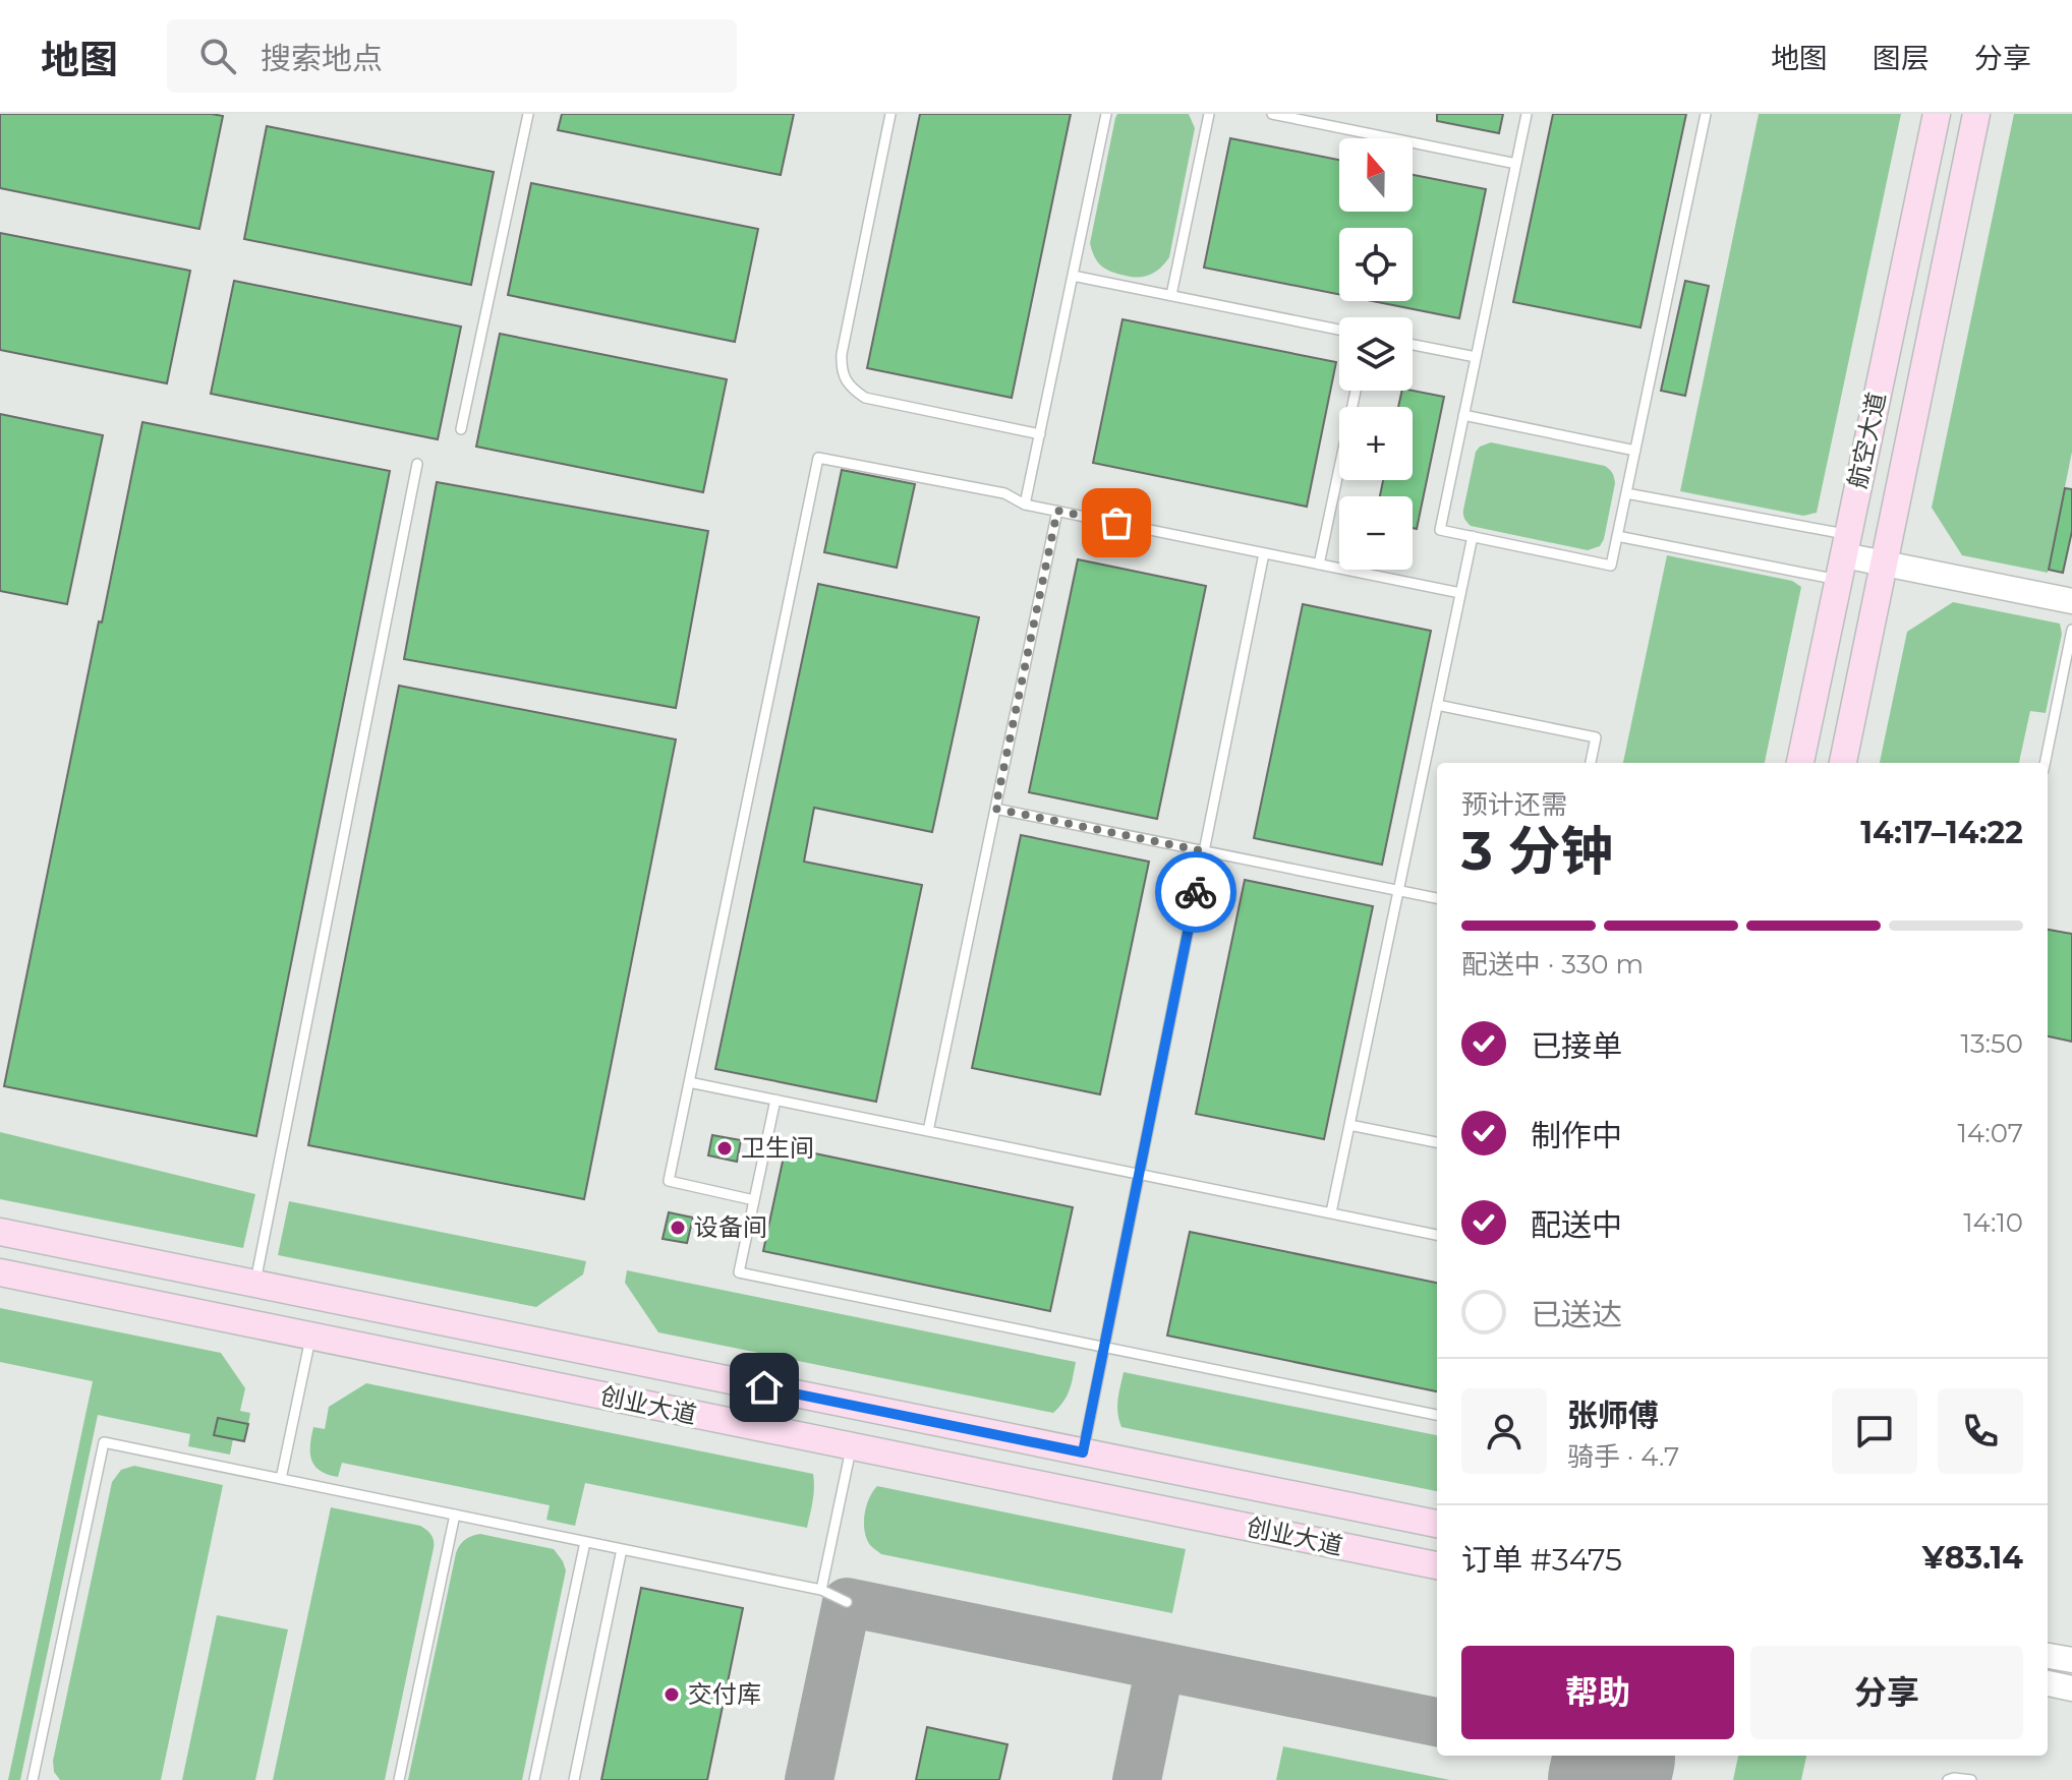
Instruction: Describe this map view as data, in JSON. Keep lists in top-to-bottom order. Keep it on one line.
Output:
{"streets":{"main road":["航空大道","创业大道"]},"places":["卫生间","设备间","交付库"],"north":"top","page":{"header":"地图","search":"搜索地点","nav":["地图","图层","分享"],"map_buttons":["+","−"],"heading":["3 分钟","预计还需","14:17–14:22"],"panel":["张师傅","骑手 · 4.7","订单 #3475","¥83.14"],"bar":"配送中 · 330 m","list":[["已接单","13:50"],["制作中","14:07"],["配送中","14:10"],"已送达"],"buttons":["帮助","分享"]}}
